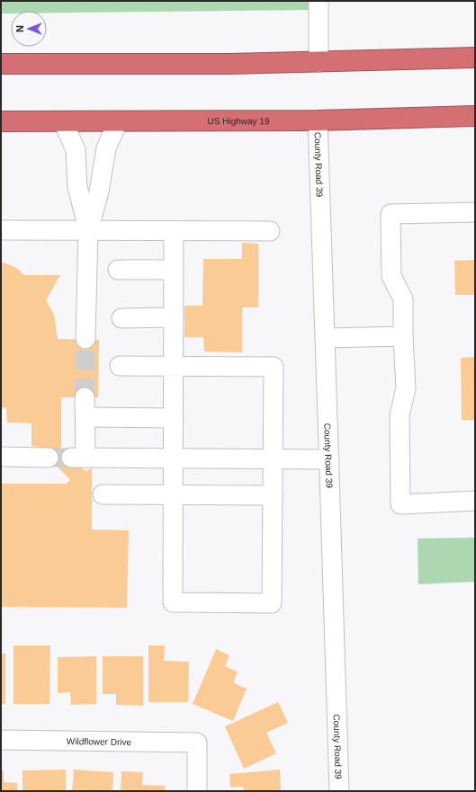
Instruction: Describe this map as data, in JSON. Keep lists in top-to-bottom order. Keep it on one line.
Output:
{"streets":{"highway":["US Highway 19"],"street":["County Road 39","Wildflower Drive"]},"crossings":[["US Highway 19","County Road 39"]],"north":"left"}
